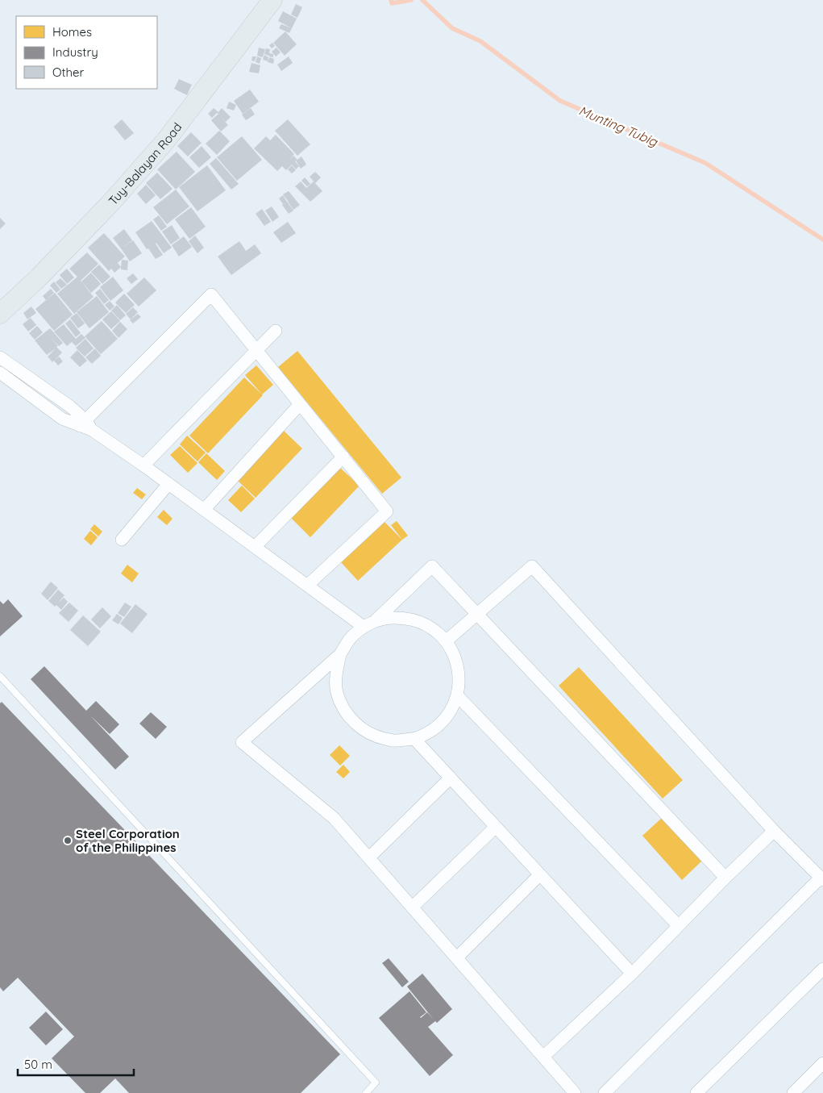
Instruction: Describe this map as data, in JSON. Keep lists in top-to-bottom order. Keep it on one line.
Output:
{"streets":{"main road":["Tuy-Balayan Road"]},"water":["Munting Tubig"],"places":["Steel Corporation of the Philippines"],"legend":["Homes","Industry","Other"],"scale_bar":"50 m"}
